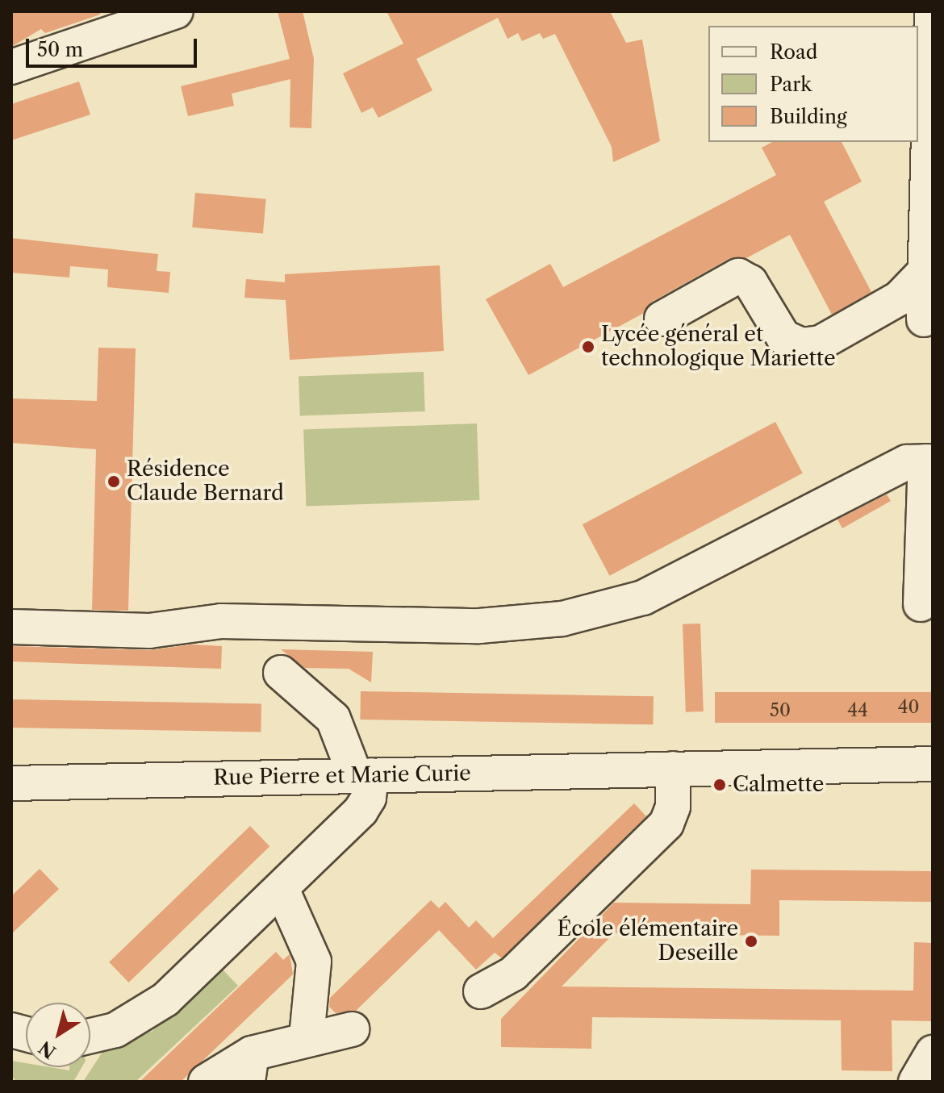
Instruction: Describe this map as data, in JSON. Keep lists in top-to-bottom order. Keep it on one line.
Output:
{"streets":{"street":["Rue Pierre et Marie Curie"]},"places":["Lycée général et technologique Mariette","Résidence Claude Bernard","Calmette","École élémentaire Deseille"],"house_numbers":["40","50","44"],"legend":["Road","Park","Building"],"scale_bar":"50 m","north":"bottom left"}
